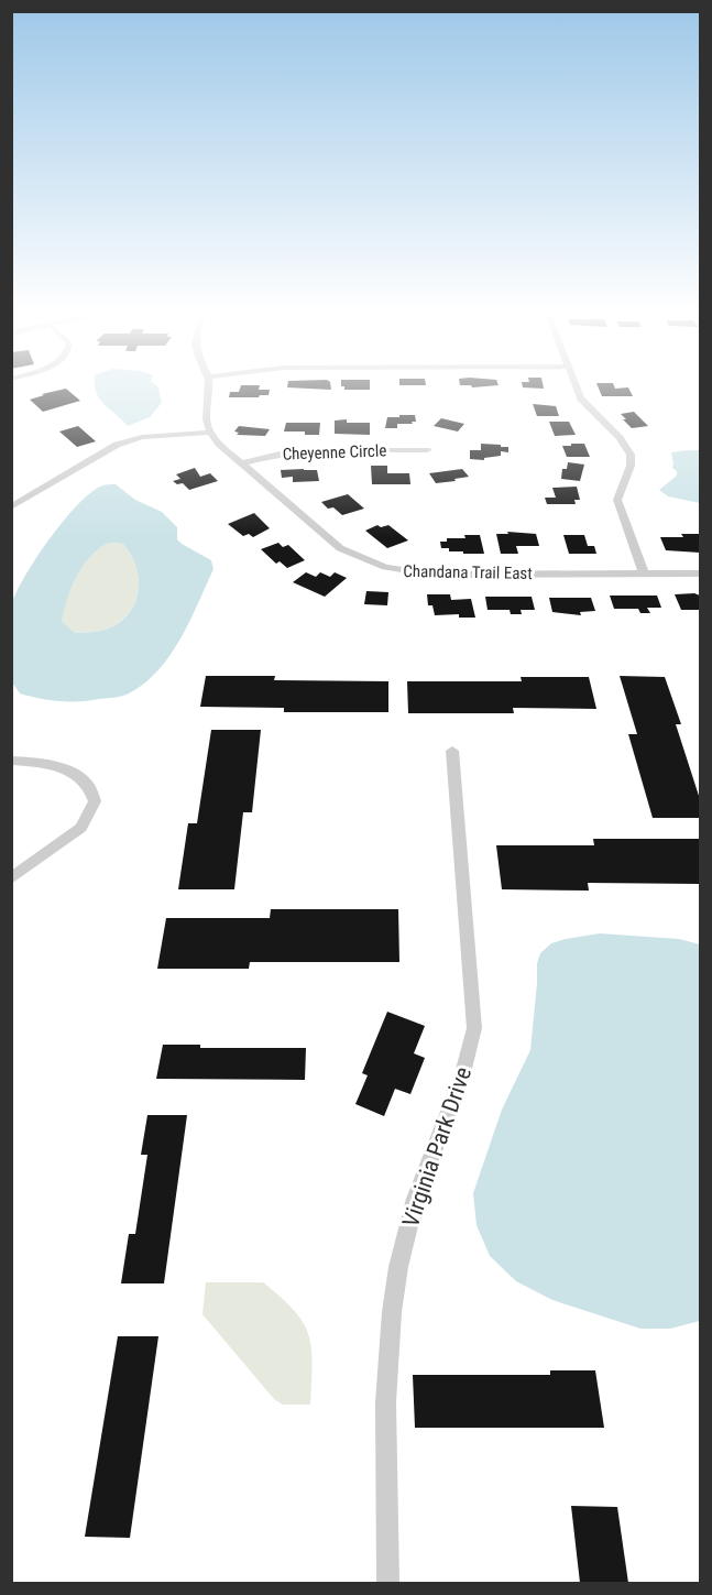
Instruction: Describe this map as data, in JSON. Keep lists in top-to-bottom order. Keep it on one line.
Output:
{"streets":{"street":["Cheyenne Circle","Chandana Trail East","Virginia Park Drive"]},"crossings":[["Cheyenne Circle","Chandana Trail East"]]}
